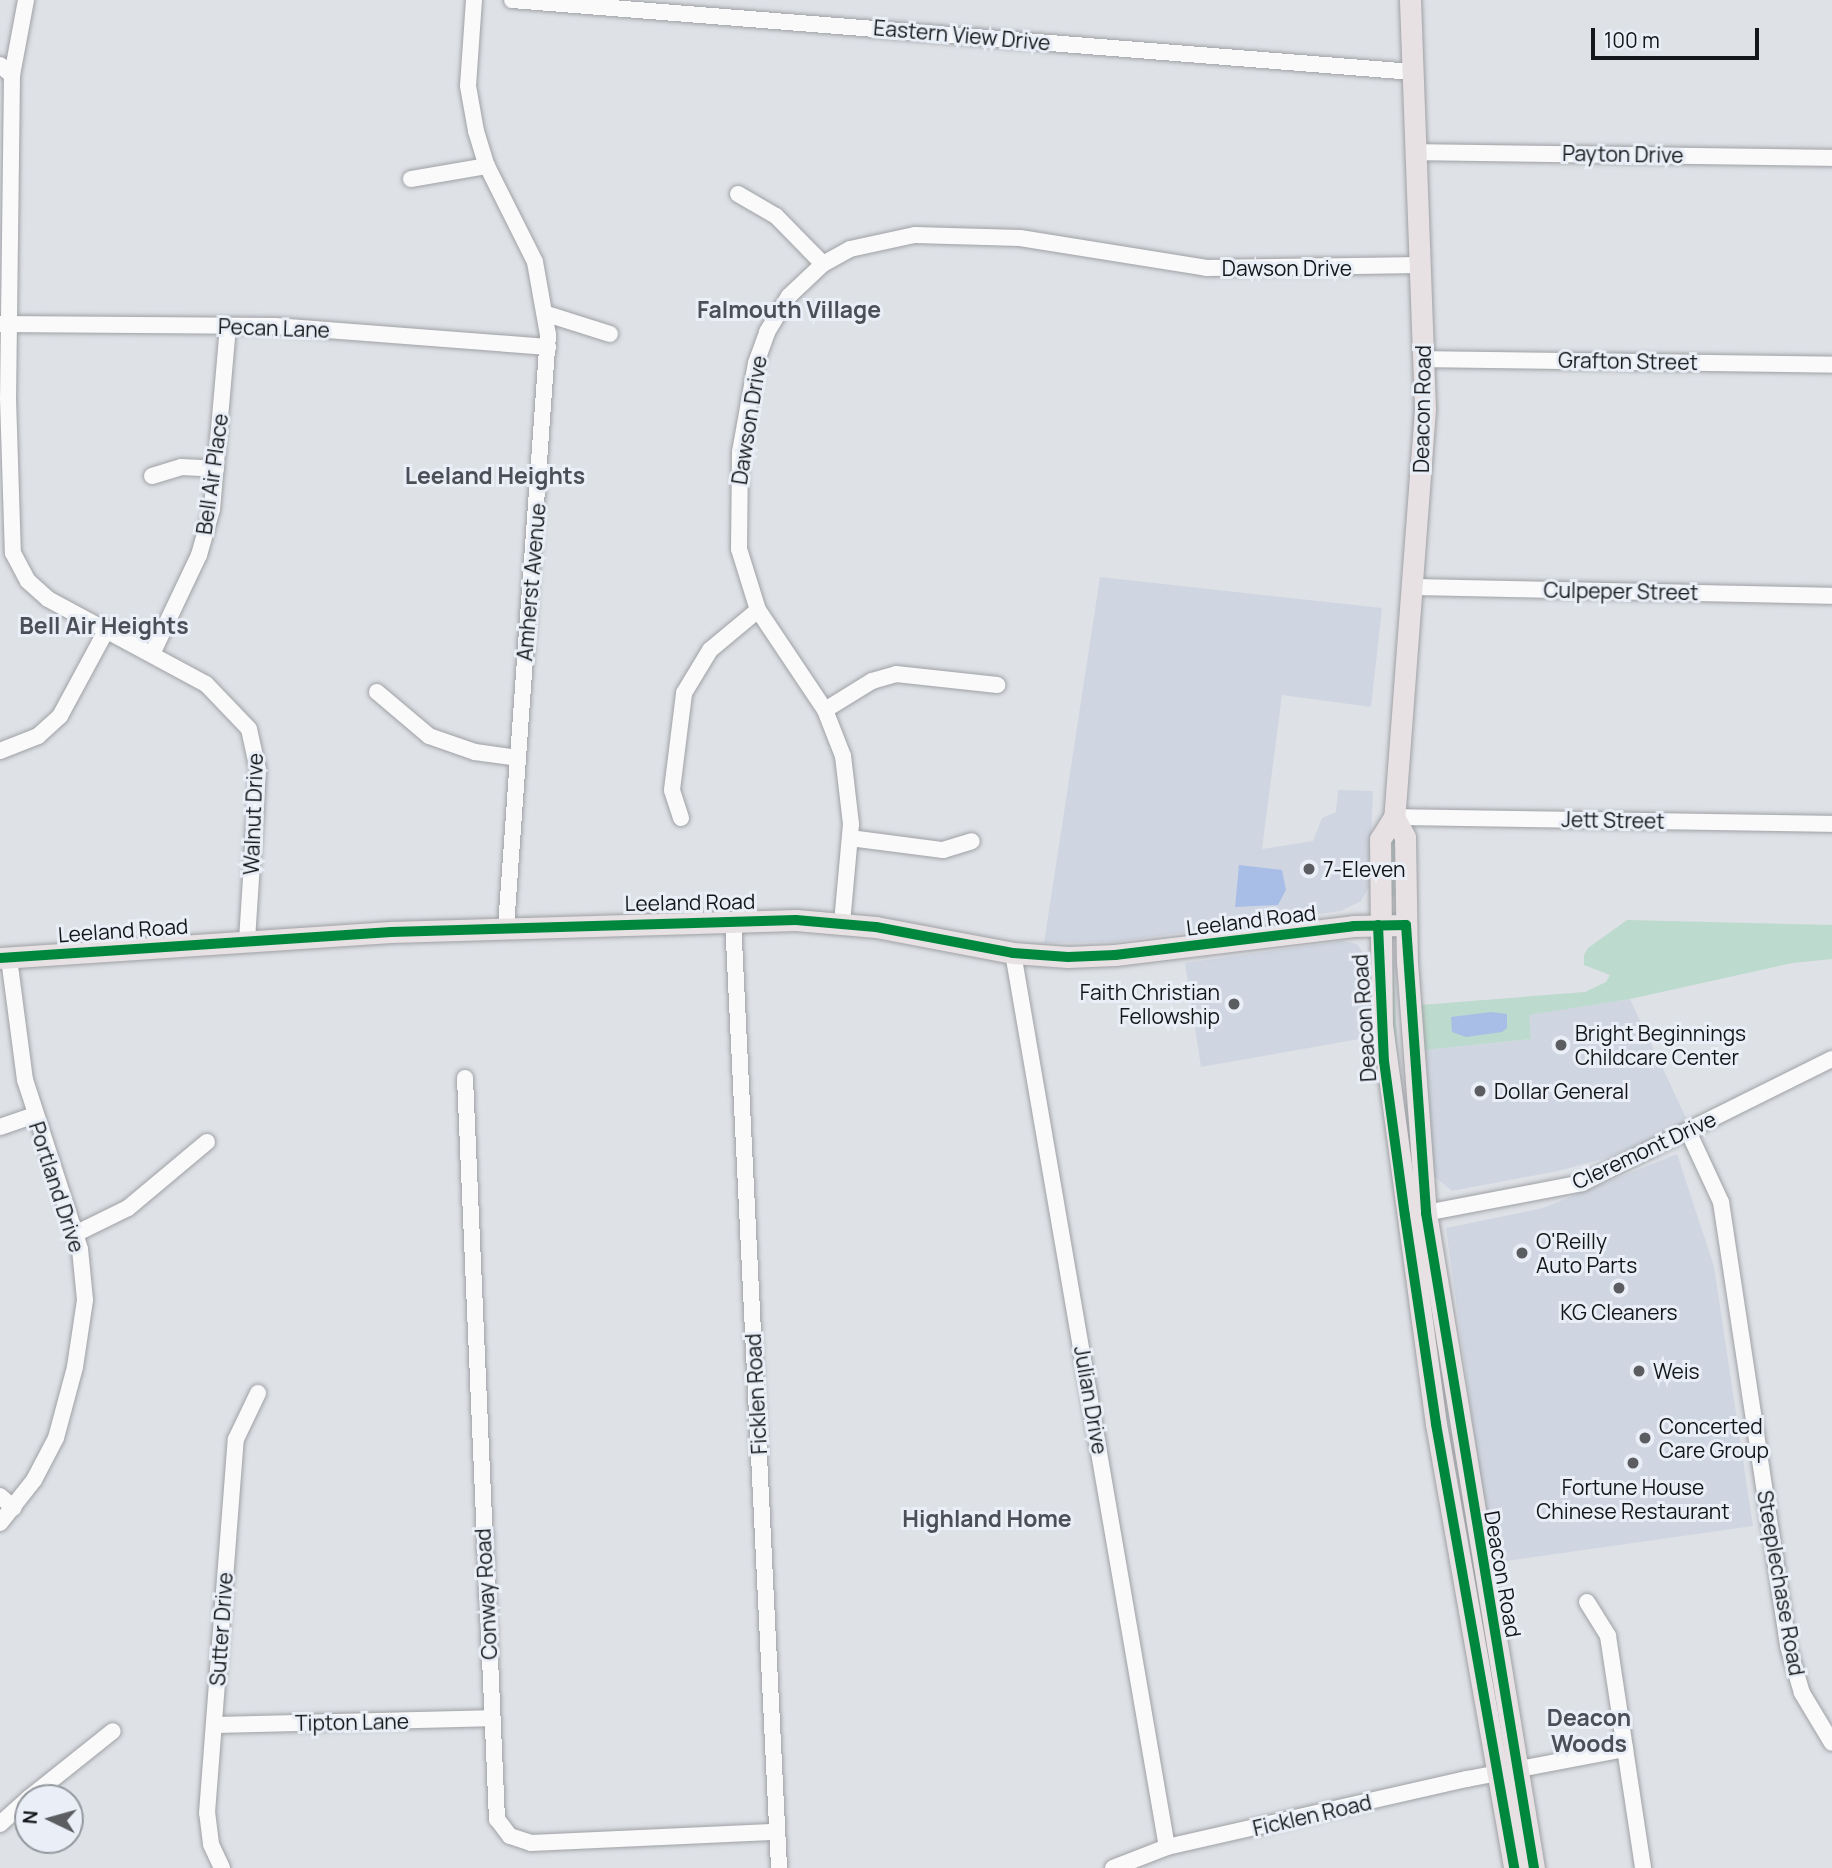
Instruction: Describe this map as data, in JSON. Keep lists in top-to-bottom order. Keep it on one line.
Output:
{"streets":{"main road":["Deacon Road","Leeland Road"],"street":["Eastern View Drive","Payton Drive","Dawson Drive","Pecan Lane","Grafton Street","Bell Air Place","Amherst Avenue","Culpeper Street","Walnut Drive","Jett Street","Cleremont Drive","Portland Drive","Ficklen Road","Julian Drive","Steeplechase Road","Conway Road","Sutter Drive","Tipton Lane"]},"crossings":[["Eastern View Drive","Deacon Road"],["Payton Drive","Deacon Road"],["Dawson Drive","Deacon Road"],["Dawson Drive","Leeland Road"],["Pecan Lane","Bell Air Place"],["Pecan Lane","Amherst Avenue"],["Pecan Lane","Walnut Drive"],["Grafton Street","Deacon Road"],["Deacon Road","Culpeper Street"],["Deacon Road","Jett Street"],["Deacon Road","Leeland Road"],["Deacon Road","Cleremont Drive"],["Deacon Road","Ficklen Road"],["Bell Air Place","Walnut Drive"],["Amherst Avenue","Leeland Road"],["Walnut Drive","Leeland Road"],["Leeland Road","Portland Drive"],["Leeland Road","Ficklen Road"],["Leeland Road","Julian Drive"],["Cleremont Drive","Steeplechase Road"],["Ficklen Road","Julian Drive"],["Ficklen Road","Conway Road"],["Conway Road","Tipton Lane"],["Sutter Drive","Tipton Lane"]],"districts":["Falmouth Village","Leeland Heights","Bell Air Heights","Highland Home","Deacon Woods"],"places":["7-Eleven","Faith Christian Fellowship","Bright Beginnings Childcare Center","Dollar General","O'Reilly Auto Parts","KG Cleaners","Weis","Concerted Care Group","Fortune House Chinese Restaurant"],"scale_bar":"100 m","north":"left"}
